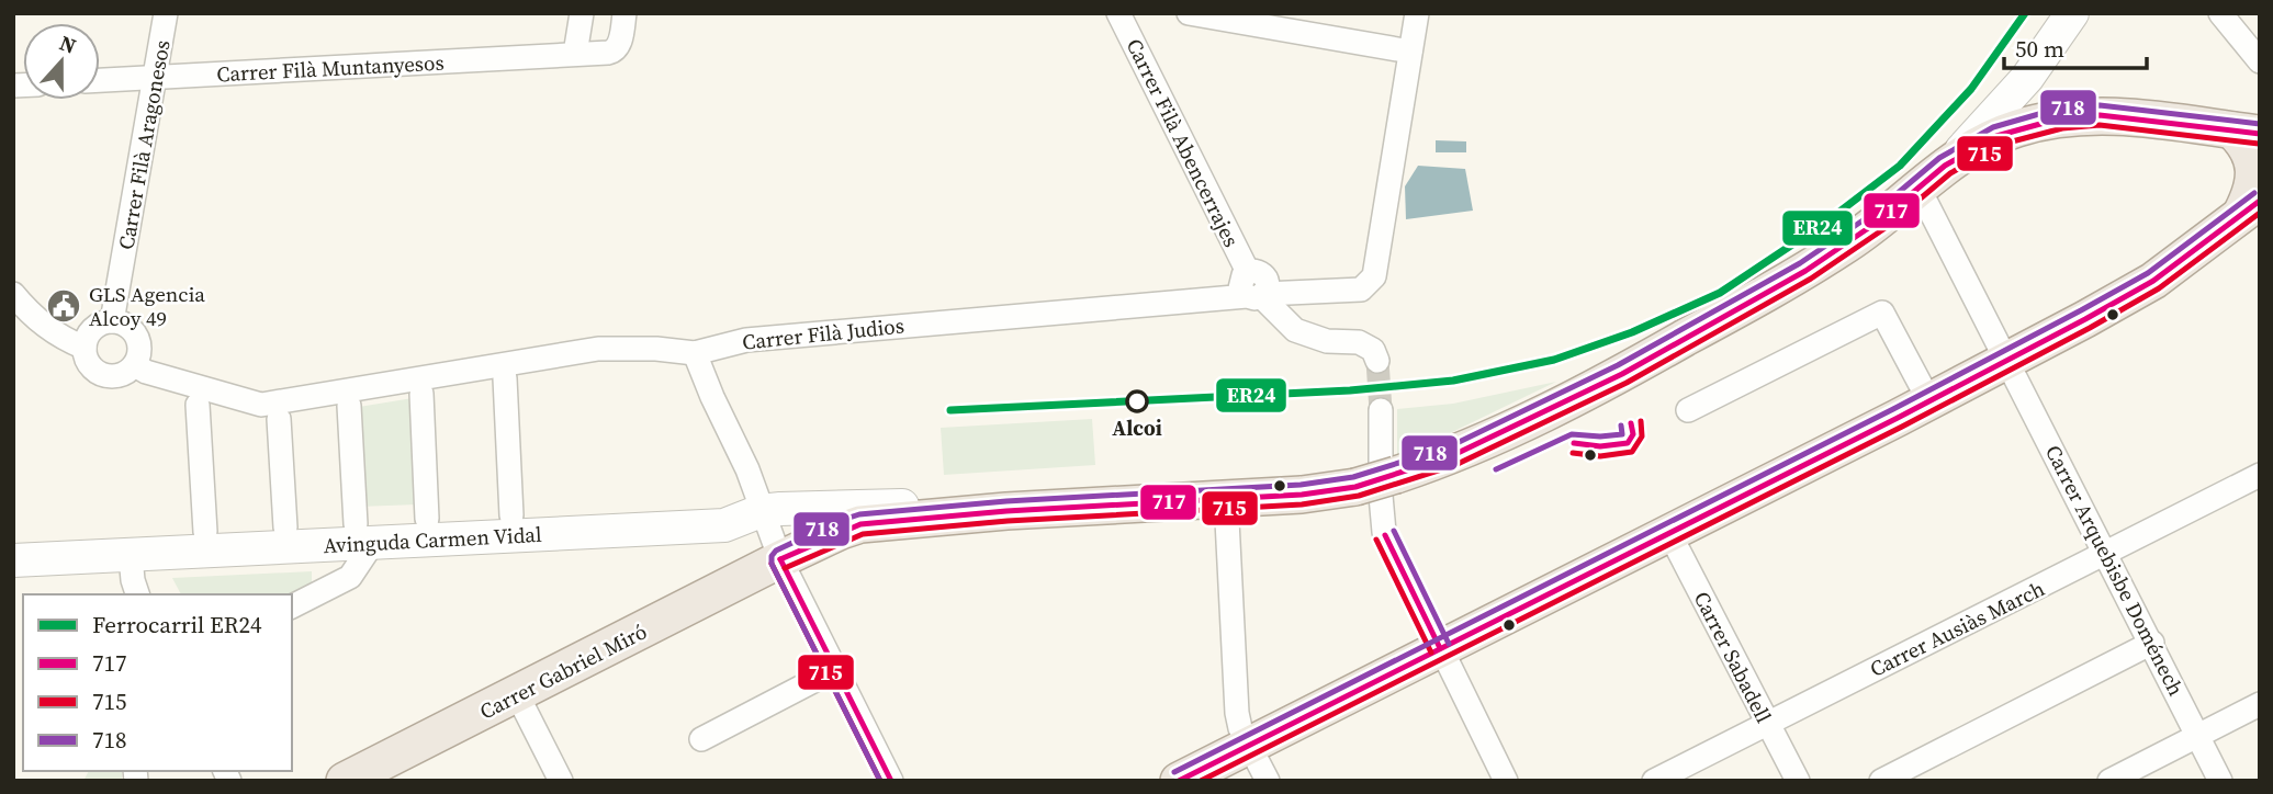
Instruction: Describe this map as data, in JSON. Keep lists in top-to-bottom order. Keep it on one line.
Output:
{"streets":{"main road":["Carrer Gabriel Miró"],"street":["Carrer Filà Muntanyesos","Carrer Filà Abencerrajes","Carrer Filà Aragonesos","Carrer Filà Judios","Avinguda Carmen Vidal","Carrer Arquebisbe Doménech","Carrer Ausiàs March","Carrer Sabadell"]},"crossings":[["Carrer Filà Muntanyesos","Carrer Filà Aragonesos"],["Carrer Filà Abencerrajes","Carrer Filà Judios"],["Carrer Filà Aragonesos","Carrer Filà Judios"],["Avinguda Carmen Vidal","Carrer Gabriel Miró"],["Carrer Arquebisbe Doménech","Carrer Ausiàs March"],["Carrer Arquebisbe Doménech","Carrer Gabriel Miró"],["Carrer Ausiàs March","Carrer Sabadell"]],"places":{"public building":["GLS Agencia Alcoy 49"],"other":["Alcoi"]},"lines":["rail line ER24","transit line 718","transit line 717","transit line 715"],"legend":["Ferrocarril ER24","717","715","718"],"scale_bar":"50 m","north":"top"}
